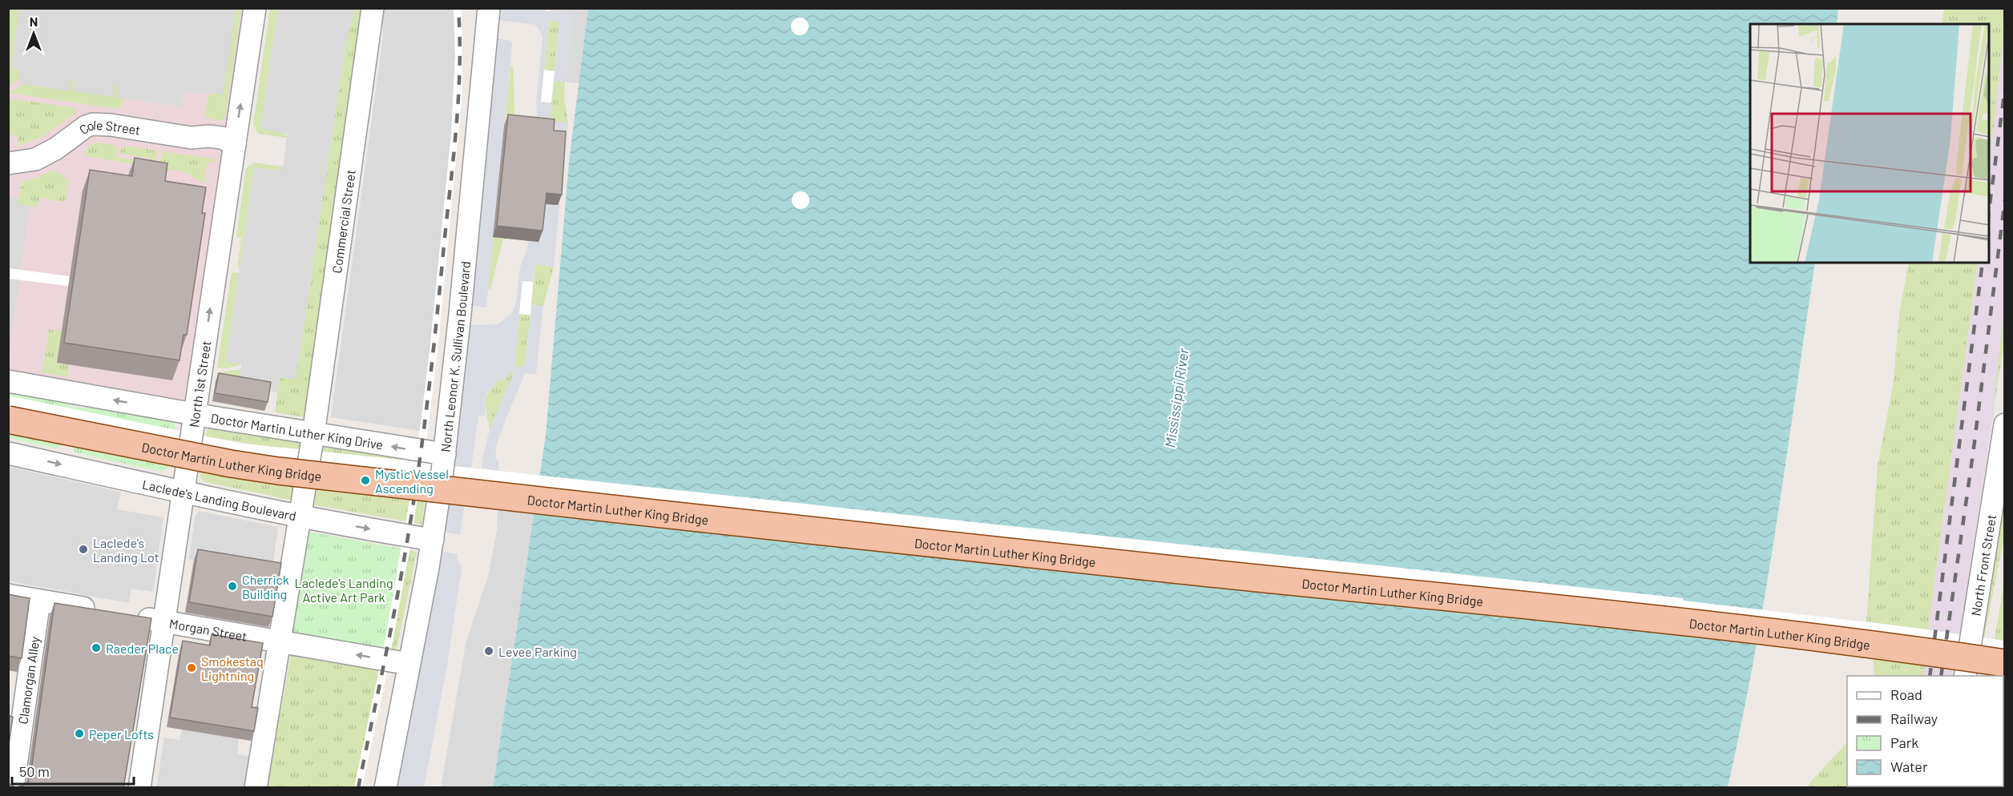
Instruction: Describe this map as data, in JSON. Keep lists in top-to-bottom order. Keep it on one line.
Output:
{"streets":{"main road":["Doctor Martin Luther King Bridge"],"street":["Cole Street","Commercial Street","North Leonor K. Sullivan Boulevard","North 1st Street","Doctor Martin Luther King Drive","Laclede's Landing Boulevard","North Front Street","Morgan Street","Clamorgan Alley"]},"crossings":[["Cole Street","North 1st Street"],["Commercial Street","Doctor Martin Luther King Drive"],["Commercial Street","Laclede's Landing Boulevard"],["Commercial Street","Morgan Street"],["North Leonor K. Sullivan Boulevard","Doctor Martin Luther King Drive"],["North Leonor K. Sullivan Boulevard","Laclede's Landing Boulevard"],["North Leonor K. Sullivan Boulevard","Morgan Street"],["North 1st Street","Doctor Martin Luther King Drive"],["North 1st Street","Laclede's Landing Boulevard"],["North 1st Street","Morgan Street"]],"one_way":["North 1st Street","Doctor Martin Luther King Drive","Morgan Street"],"water":["Mississippi River"],"parks":["Laclede’s Landing Active Art Park"],"places":["Mystic Vessel Ascending","Laclede's Landing Lot","Cherrick Building","Raeder Place","Levee Parking","Smokestaq Lightning","Peper Lofts"],"legend":["Road","Railway","Park","Water"],"scale_bar":"50 m","north":"top"}
